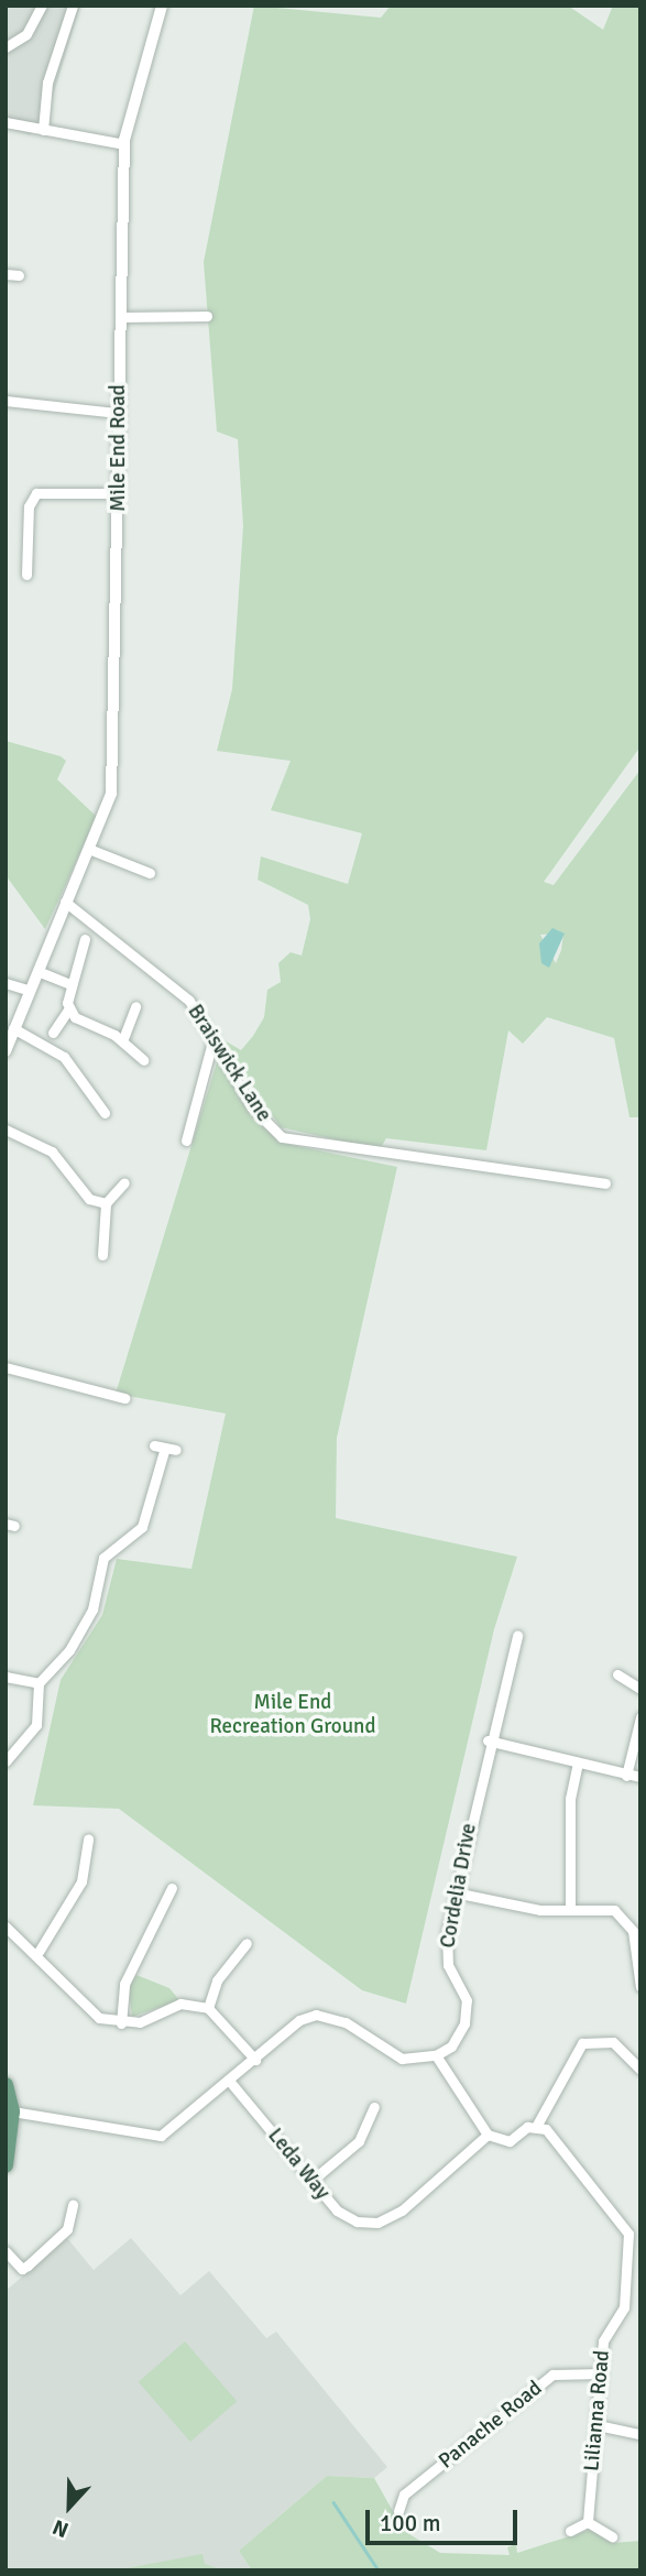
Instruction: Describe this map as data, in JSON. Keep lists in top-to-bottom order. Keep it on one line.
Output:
{"streets":{"street":["Mile End Road","Braiswick Lane","Cordelia Drive","Leda Way","Lilianna Road","Panache Road"]},"crossings":[["Mile End Road","Braiswick Lane"],["Lilianna Road","Panache Road"]],"parks":["Mile End Recreation Ground"],"scale_bar":"100 m","north":"bottom"}
